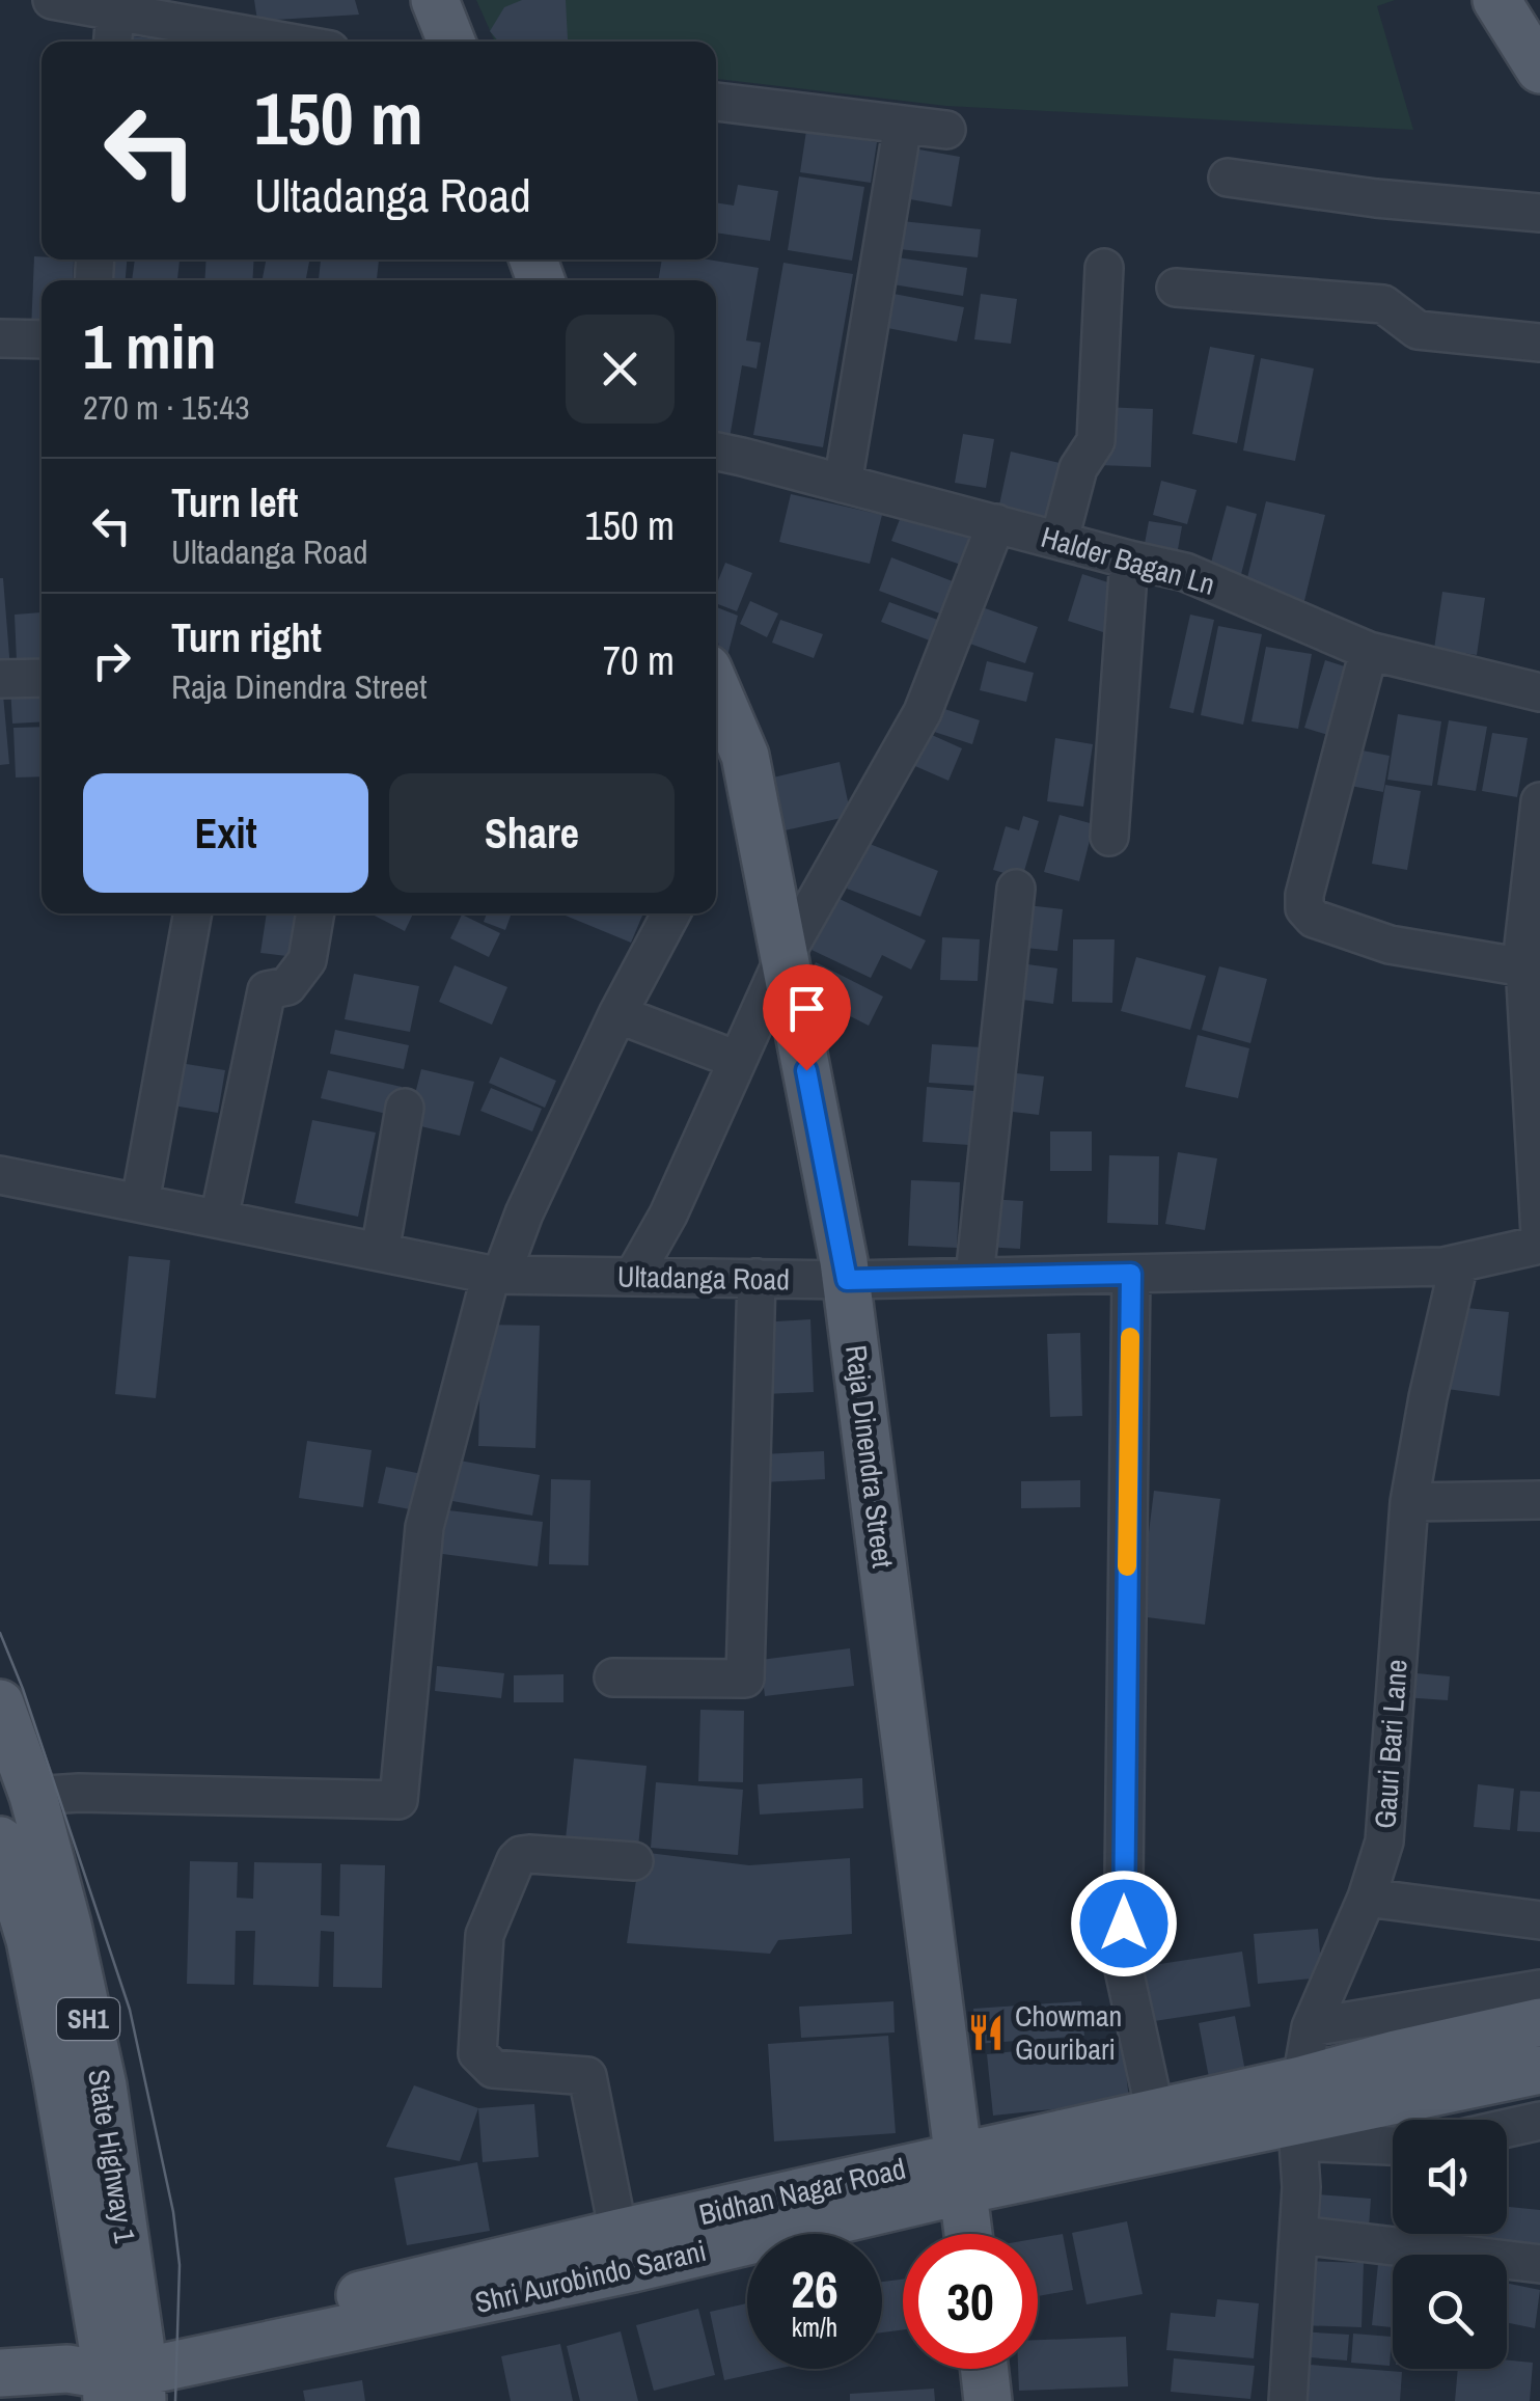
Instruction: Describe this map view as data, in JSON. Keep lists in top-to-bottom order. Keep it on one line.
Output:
{"streets":{"main road":["Raja Dinendra Street","SH1","State Highway 1","Bidhan Nagar Road","Shri Aurobindo Sarani"],"street":["Halder Bagan Ln","Ultadanga Road","Gauri Bari Lane"]},"crossings":[["Ultadanga Road","Raja Dinendra Street"],["Ultadanga Road","Gauri Bari Lane"],["Raja Dinendra Street","Bidhan Nagar Road"],["Raja Dinendra Street","Shri Aurobindo Sarani"],["Gauri Bari Lane","Bidhan Nagar Road"],["Gauri Bari Lane","Shri Aurobindo Sarani"],["SH1","State Highway 1"],["SH1","Bidhan Nagar Road"],["SH1","Shri Aurobindo Sarani"],["State Highway 1","Bidhan Nagar Road"],["State Highway 1","Shri Aurobindo Sarani"],["Bidhan Nagar Road","Shri Aurobindo Sarani"]],"places":{"restaurant":["Chowman Gouribari"]},"page":{"turn":["150 m","Ultadanga Road"],"heading":["1 min","270 m · 15:43"],"list":[{"name":"Turn left","note":"Ultadanga Road","value":"150 m"},{"name":"Turn right","note":"Raja Dinendra Street","value":"70 m"}],"buttons":["Exit","Share"],"speed":"26 km/h","limit":"30"}}
